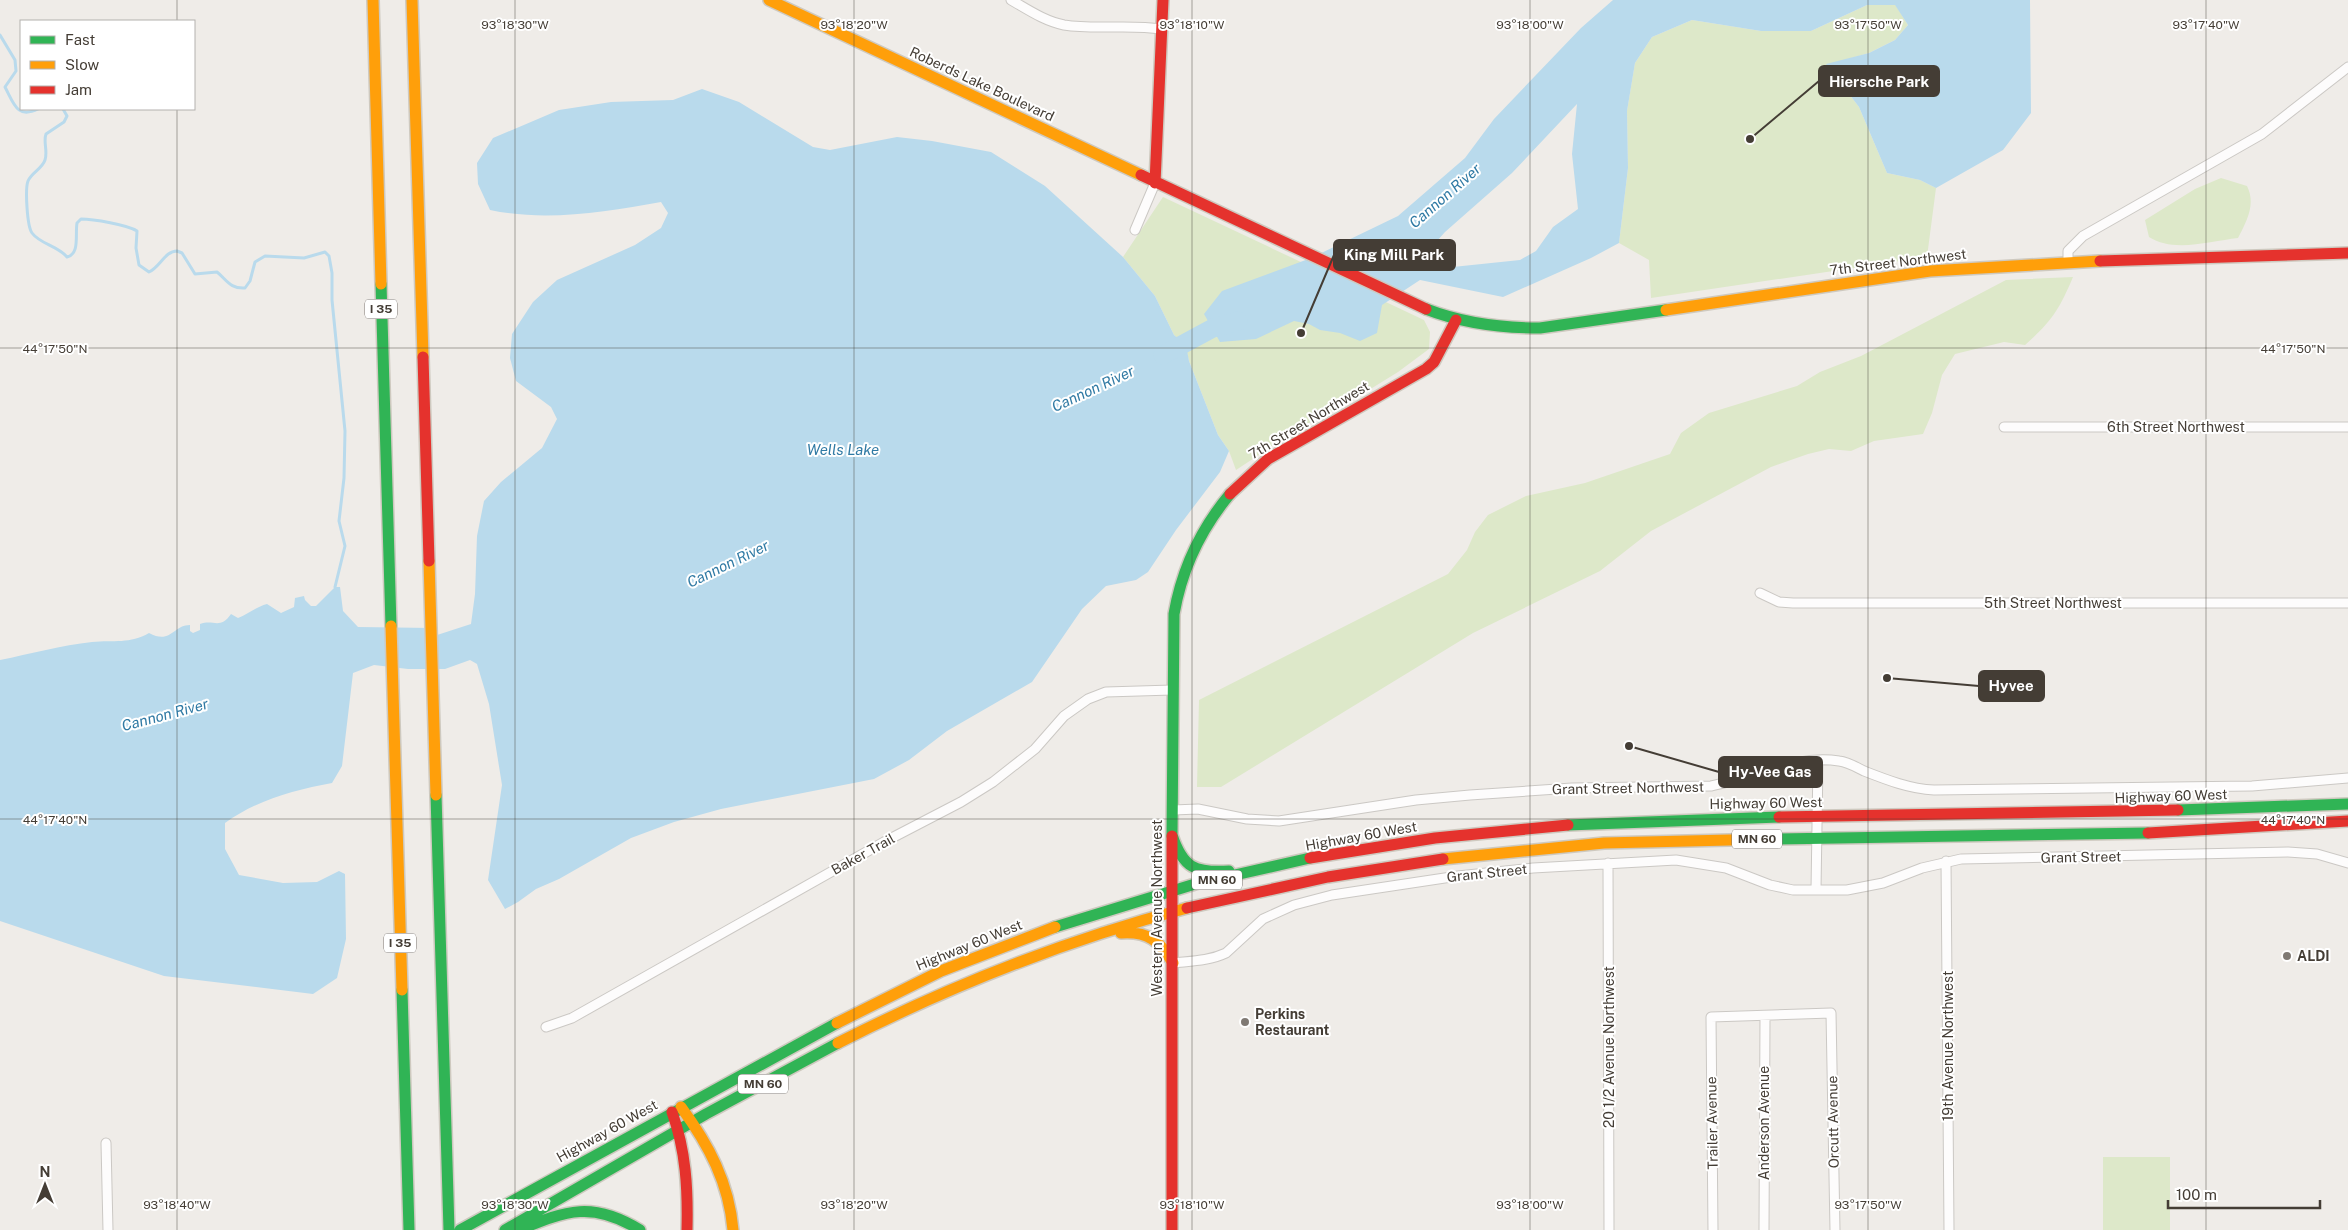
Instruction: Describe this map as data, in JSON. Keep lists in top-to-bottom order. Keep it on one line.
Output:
{"streets":{"main road":["Roberds Lake Boulevard","7th Street Northwest","I 35","Highway 60 West","MN 60","Western Avenue Northwest"],"street":["6th Street Northwest","5th Street Northwest","Grant Street Northwest","Baker Trail","Grant Street","19th Avenue Northwest","20 1/2 Avenue Northwest","Orcutt Avenue","Trailer Avenue","Anderson Avenue"]},"crossings":[["Roberds Lake Boulevard","7th Street Northwest"],["7th Street Northwest","Western Avenue Northwest"],["Grant Street Northwest","Western Avenue Northwest"],["Highway 60 West","Western Avenue Northwest"],["MN 60","Western Avenue Northwest"],["Baker Trail","Western Avenue Northwest"],["Grant Street","Western Avenue Northwest"],["Grant Street","19th Avenue Northwest"],["Grant Street","20 1/2 Avenue Northwest"],["Orcutt Avenue","Trailer Avenue"],["Orcutt Avenue","Anderson Avenue"],["Trailer Avenue","Anderson Avenue"]],"water":["Cannon River","Wells Lake"],"places":["Hiersche Park","King Mill Park","Hyvee","Hy-Vee Gas","ALDI","Perkins Restaurant"],"legend":["Fast","Slow","Jam"],"scale_bar":"100 m","north":"top","coordinates":["93°18'30\"W","93°18'20\"W","93°18'10\"W","93°18'00\"W","93°17'50\"W","93°17'40\"W","44°17'50\"N","44°17'40\"N","93°18'40\"W"]}
